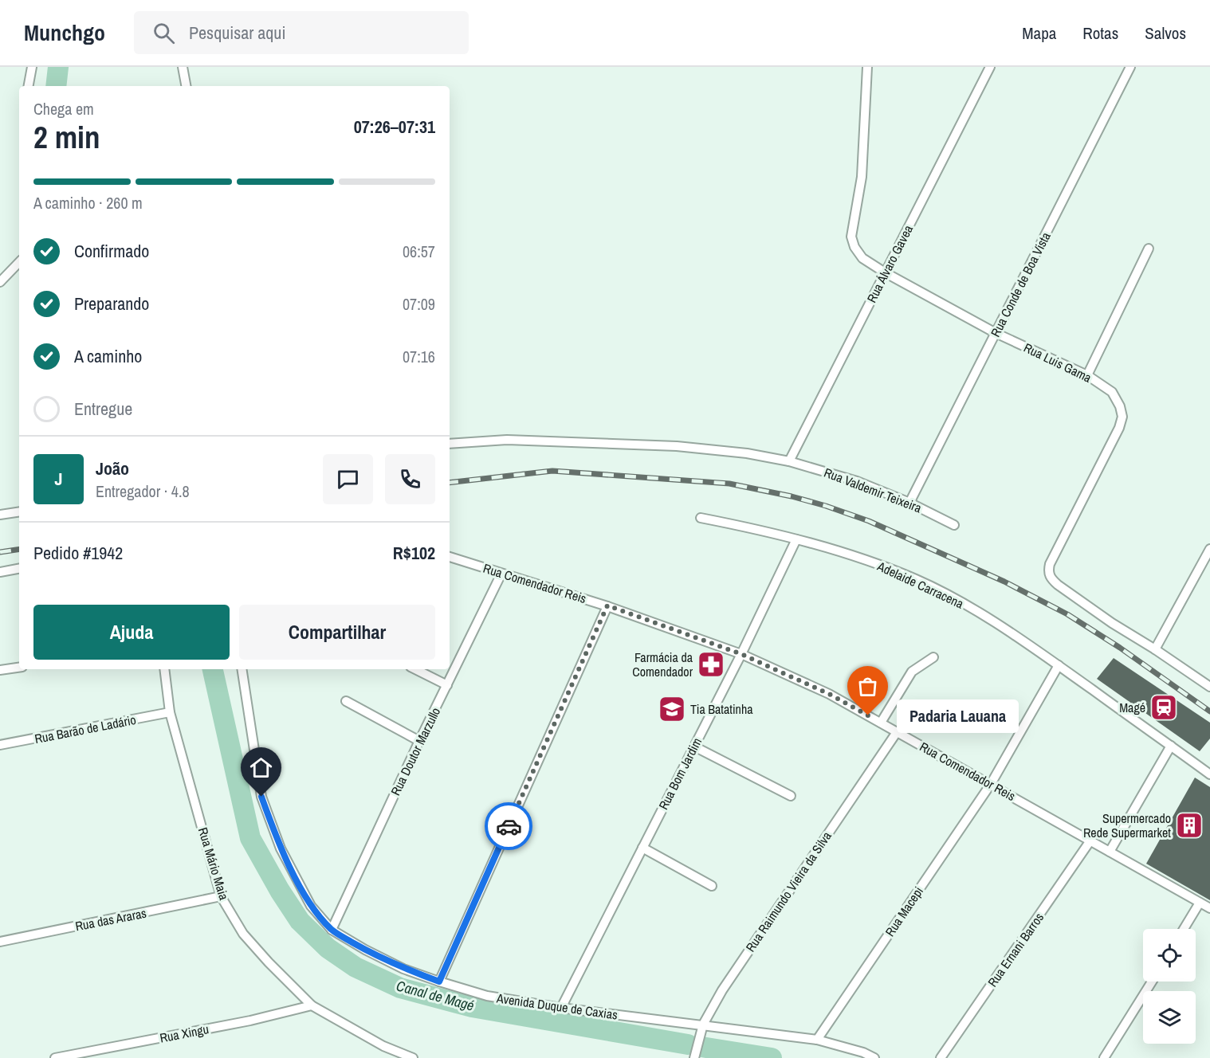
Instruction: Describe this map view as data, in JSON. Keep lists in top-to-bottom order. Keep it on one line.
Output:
{"streets":{"street":["Rua Álvaro Gavea","Rua Conde de Boa Vista","Rua Luis Gama","Rua Valdemir Teixeira","Rua Comendador Reis","Adelaide Carracena","Rua Barão de Ladário","Rua Doutor Marzullo","Rua Bom Jardim","Rua Mário Maia","Rua Raimundo Vieira da Silva","Rua Macepi","Rua das Araras","Rua Ernani Barros","Avenida Duque de Caxias","Rua Xingu"]},"crossings":[["Rua Álvaro Gavea","Rua Luis Gama"],["Rua Álvaro Gavea","Rua Valdemir Teixeira"],["Rua Conde de Boa Vista","Rua Luis Gama"],["Rua Conde de Boa Vista","Rua Valdemir Teixeira"],["Rua Comendador Reis","Rua Doutor Marzullo"],["Rua Comendador Reis","Rua Bom Jardim"],["Rua Comendador Reis","Rua Raimundo Vieira da Silva"],["Rua Comendador Reis","Rua Macepi"],["Rua Comendador Reis","Rua Ernani Barros"],["Adelaide Carracena","Rua Bom Jardim"],["Adelaide Carracena","Rua Macepi"],["Rua Barão de Ladário","Rua Mário Maia"],["Rua Doutor Marzullo","Avenida Duque de Caxias"],["Rua Bom Jardim","Avenida Duque de Caxias"],["Rua Mário Maia","Rua das Araras"],["Rua Mário Maia","Rua Xingu"],["Rua Raimundo Vieira da Silva","Avenida Duque de Caxias"],["Rua Macepi","Avenida Duque de Caxias"]],"water":["Canal de Magé"],"places":{"pharmacy":["Farmácia da Comendador"],"station":["Magé"],"school or university":["Tia Batatinha"],"other":["Padaria Lauana"],"building":["Supermercado Rede Supermarket"]},"page":{"header":"Munchgo","search":"Pesquisar aqui","nav":["Mapa","Rotas","Salvos"],"heading":["2 min","Chega em","07:26–07:31"],"panel":["João","Entregador · 4.8","Pedido #1942","R$102"],"bar":"A caminho · 260 m","list":[["Confirmado","06:57"],["Preparando","07:09"],["A caminho","07:16"],"Entregue"],"round":"J","buttons":["Ajuda","Compartilhar"],"bubble":"Padaria Lauana"}}
